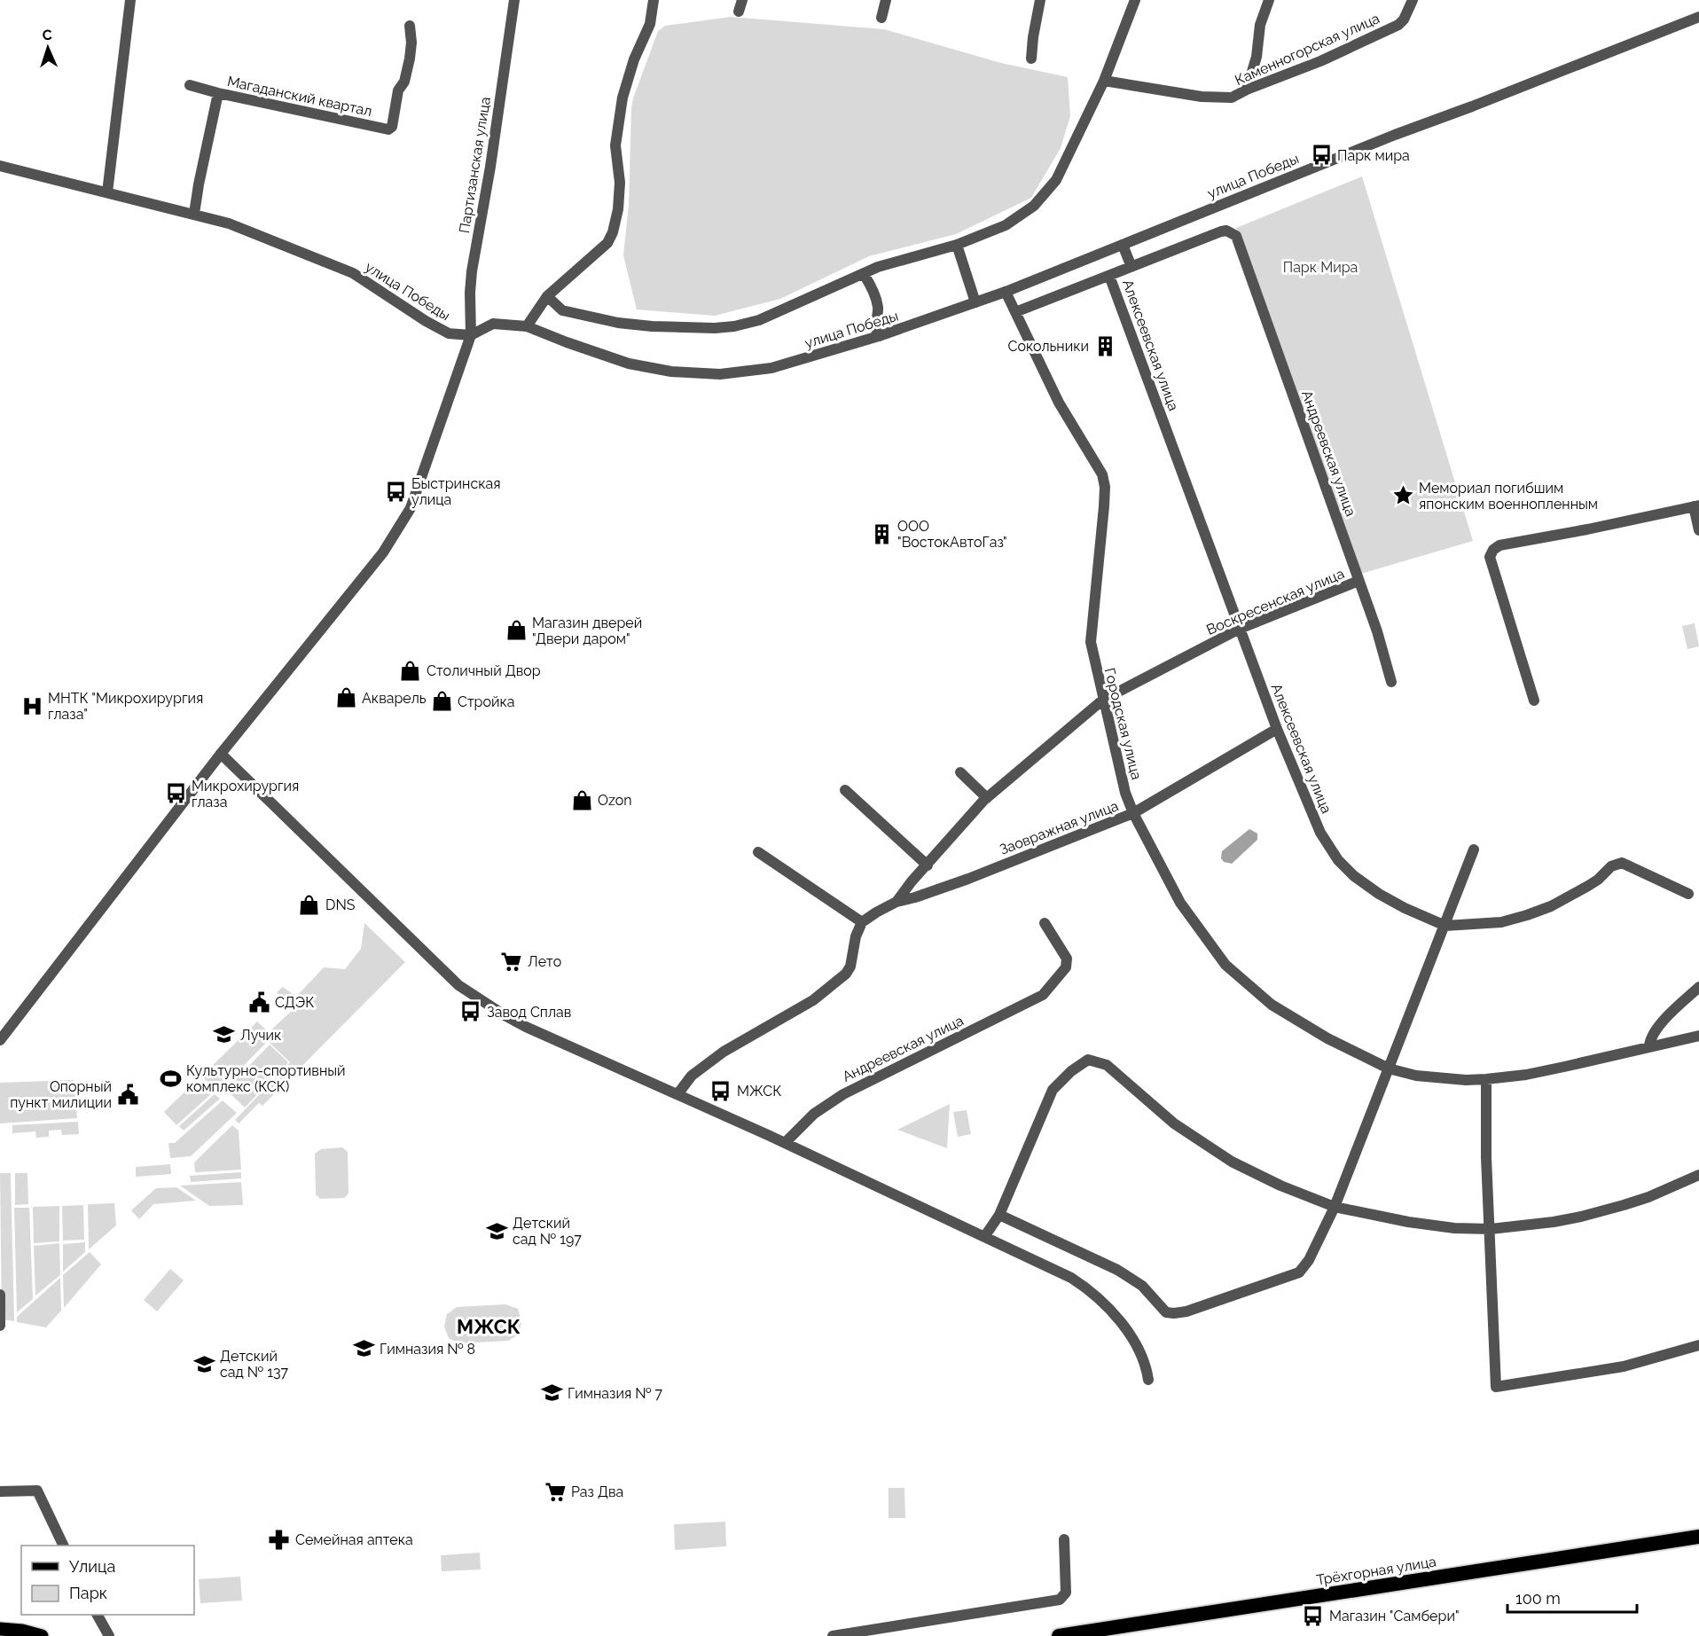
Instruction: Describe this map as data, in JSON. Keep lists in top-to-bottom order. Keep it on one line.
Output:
{"streets":{"highway":["Трёхгорная улица"],"street":["Каменногорская улица","Магаданский квартал","Партизанская улица","улица Победы","Алексеевская улица","Андреевская улица","Воскресенская улица","Городская улица","Заовражная улица"]},"crossings":[["Магаданский квартал","улица Победы"],["Партизанская улица","улица Победы"],["улица Победы","Городская улица"],["Алексеевская улица","Воскресенская улица"],["Алексеевская улица","Заовражная улица"],["Андреевская улица","Воскресенская улица"],["Воскресенская улица","Городская улица"],["Воскресенская улица","Заовражная улица"],["Городская улица","Заовражная улица"]],"districts":["МЖСК"],"parks":["Парк Мира"],"places":{"bus stop":["Парк мира","Быстринская улица","Микрохирургия глаза","Завод Сплав","МЖСК","Магазин \"Самбери\""],"building":["Сокольники","ООО \"ВостокАвтоГаз\""],"place":["Мемориал погибшим японским военнопленным"],"shop":["Магазин дверей \"Двери даром\"","Столичный Двор","Акварель","Стройка","Ozon","DNS"],"hospital":["МНТК \"Микрохирургия глаза\""],"supermarket":["Лето","Раз Два"],"public building":["СДЭК","Опорный пункт милиции"],"school or university":["Лучик","Детский сад № 197","Гимназия № 8","Детский сад № 137","Гимназия № 7"],"sports":["Культурно-спортивный комплекс (КСК)"],"pharmacy":["Семейная аптека"]},"legend":["Улица","Парк"],"scale_bar":"100 m","north":"top"}
